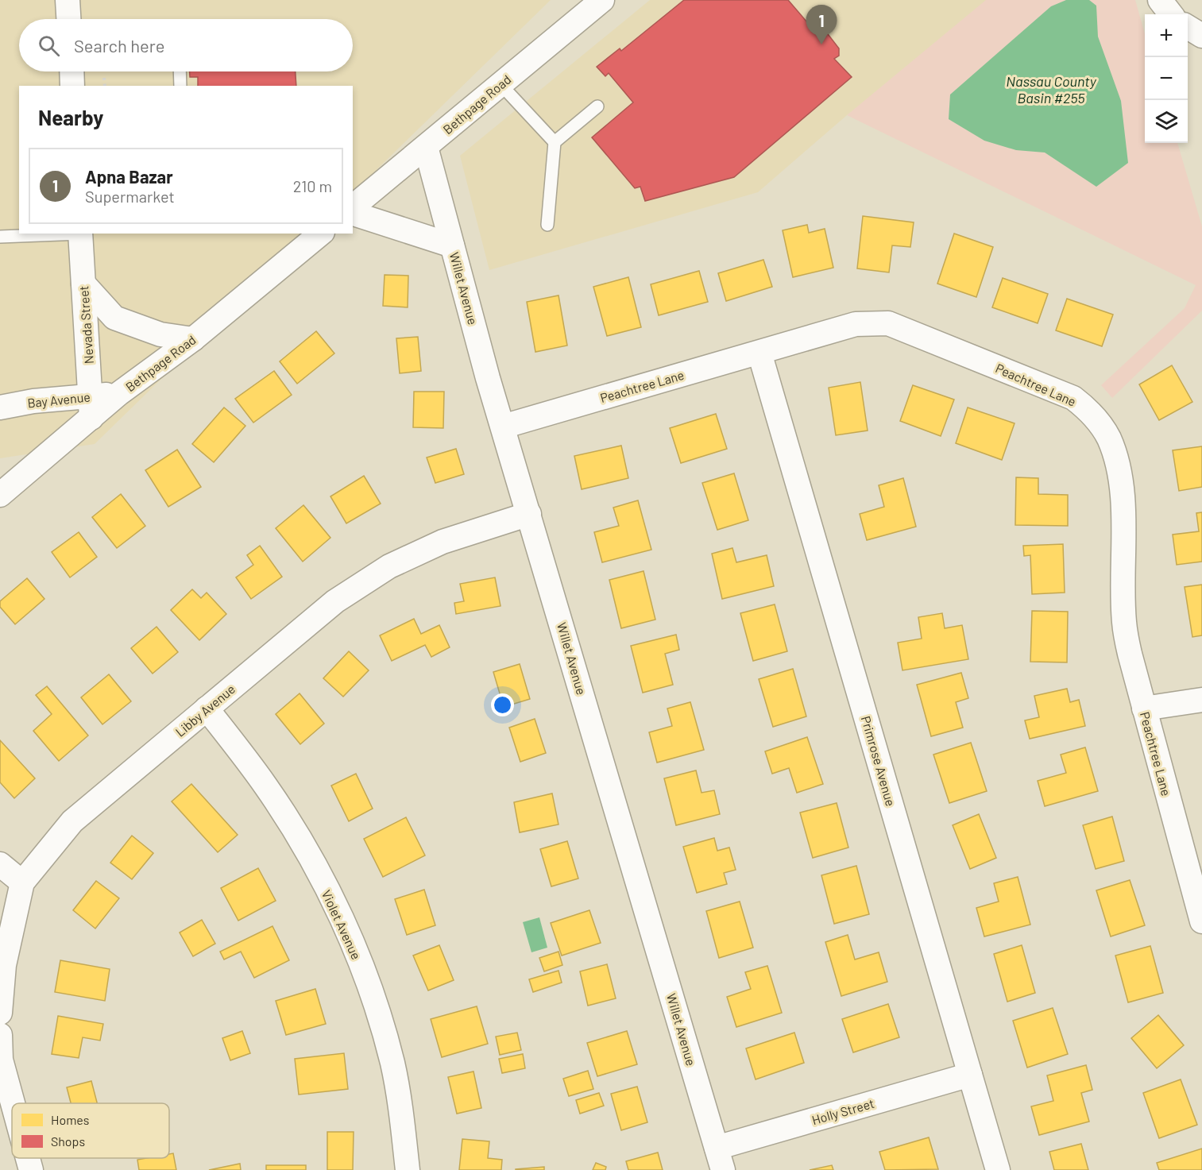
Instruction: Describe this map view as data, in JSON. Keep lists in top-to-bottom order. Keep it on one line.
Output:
{"streets":{"street":["Bethpage Road","Willet Avenue","Nevada Street","Peachtree Lane","Bay Avenue","Libby Avenue","Primrose Avenue","Violet Avenue","Holly Street"]},"crossings":[["Bethpage Road","Willet Avenue"],["Bethpage Road","Bay Avenue"],["Willet Avenue","Peachtree Lane"],["Willet Avenue","Libby Avenue"],["Willet Avenue","Holly Street"],["Nevada Street","Bay Avenue"],["Peachtree Lane","Primrose Avenue"],["Libby Avenue","Violet Avenue"],["Primrose Avenue","Holly Street"]],"water":["Nassau County Basin #255"],"legend":["Homes","Shops"],"page":{"pins":"1","map_buttons":["+","−"],"search":"Search here","heading":"Nearby","list":[{"mark":"1","name":"Apna Bazar","note":"Supermarket","value":"210 m"}]}}
